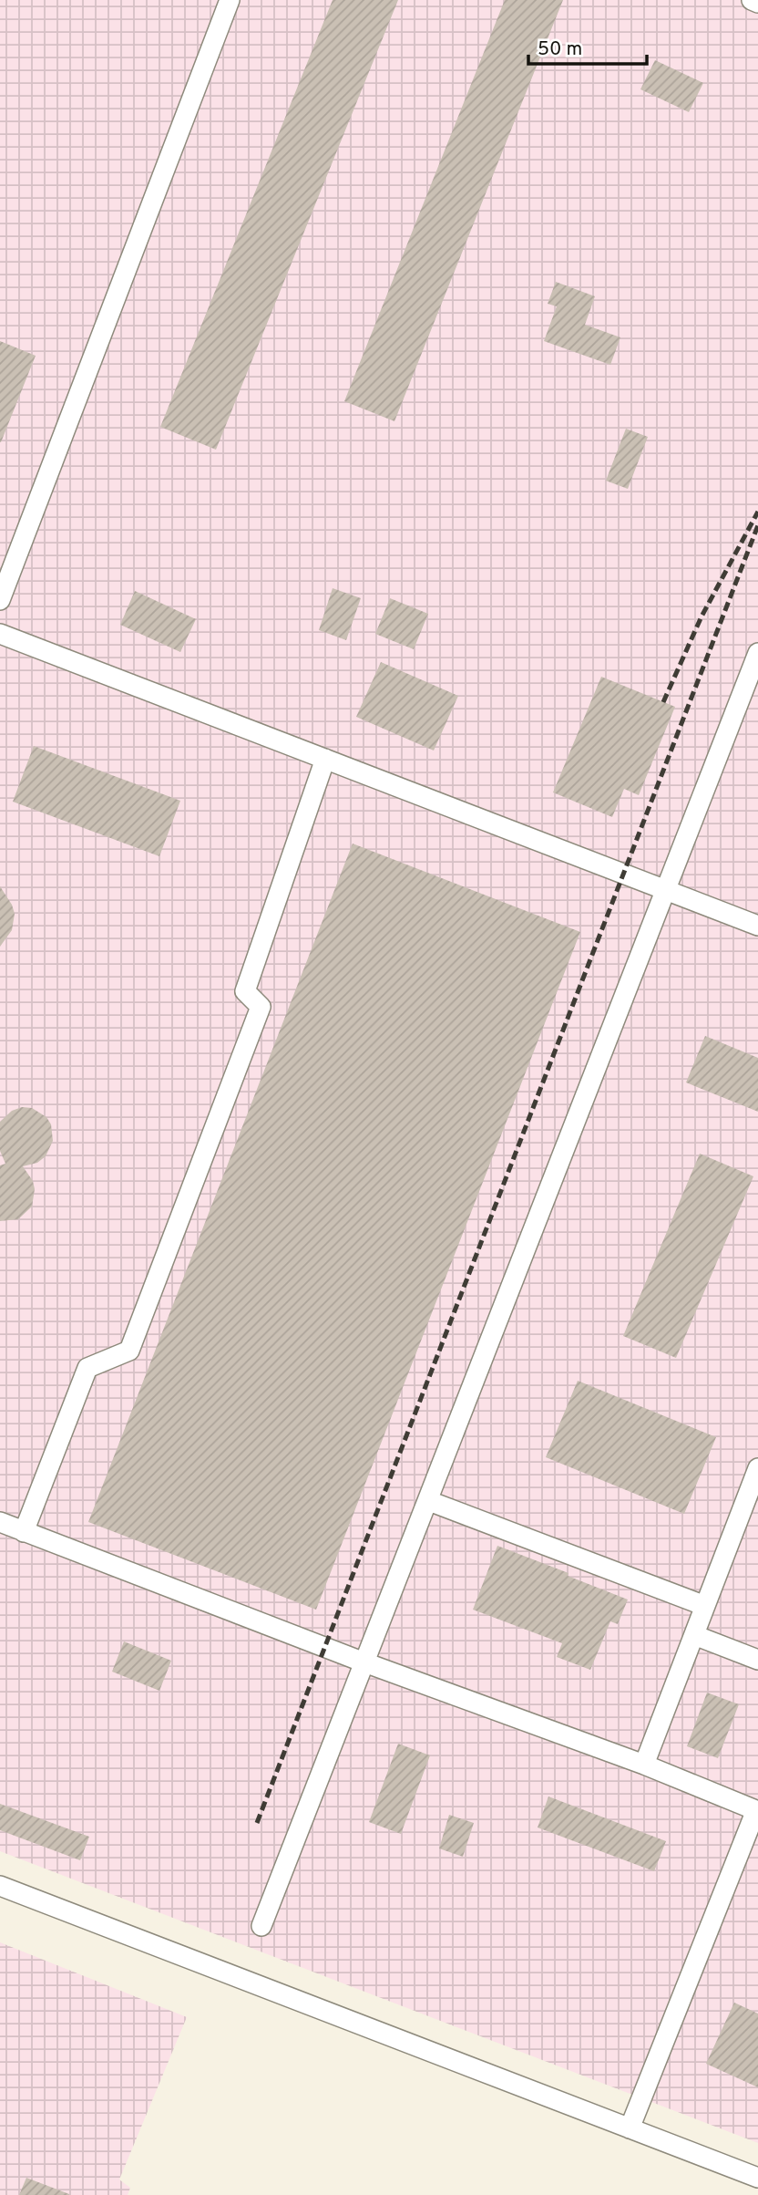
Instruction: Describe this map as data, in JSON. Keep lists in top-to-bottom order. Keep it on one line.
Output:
{"scale_bar":"50 m"}
